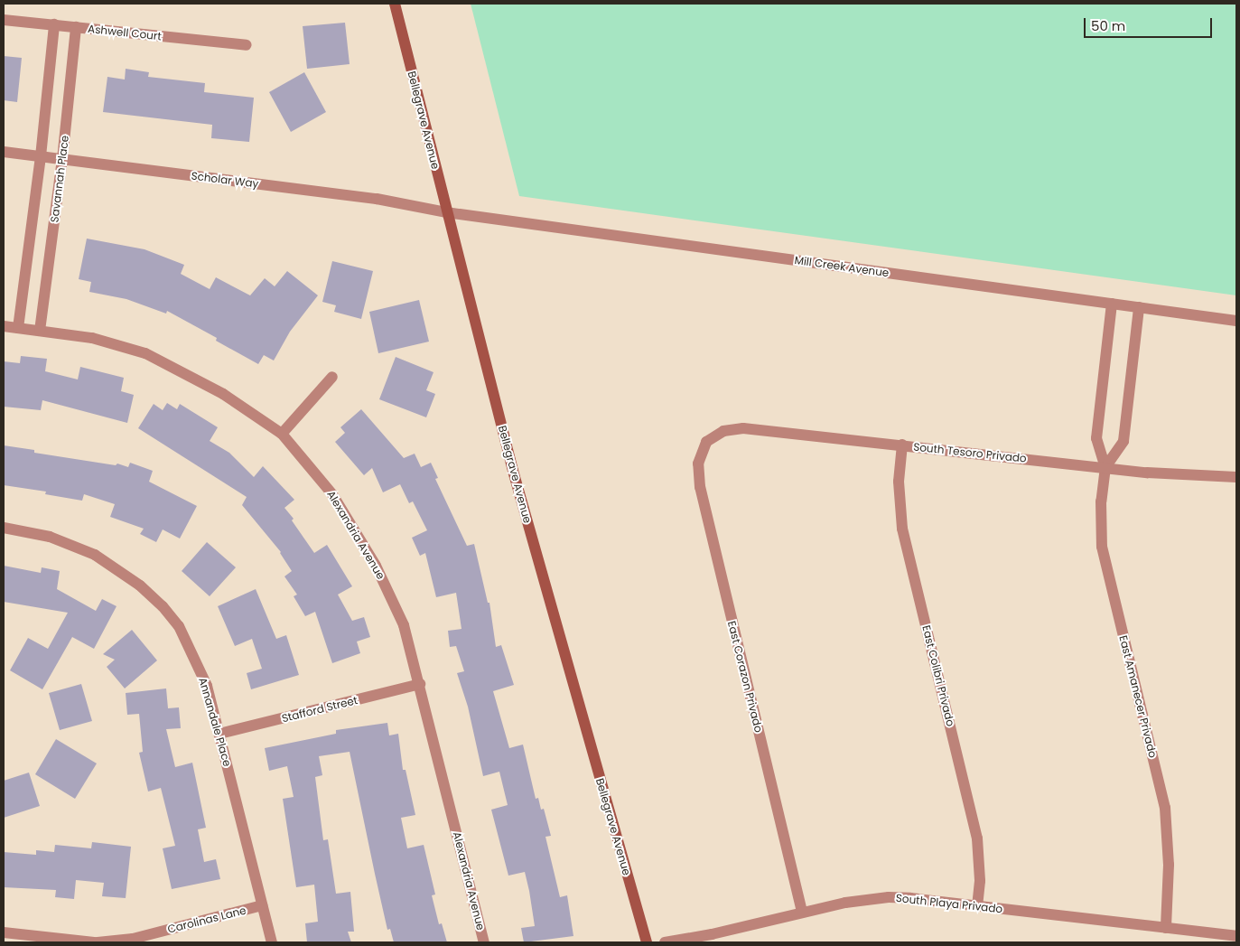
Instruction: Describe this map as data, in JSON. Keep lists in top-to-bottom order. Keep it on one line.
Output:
{"streets":{"main road":["Bellegrave Avenue"],"street":["Ashwell Court","Savannah Place","Scholar Way","Mill Creek Avenue","South Tesoro Privado","Alexandria Avenue","East Colibri Privado","East Corazon Privado","East Amanecer Privado","Stafford Street","Annandale Place","South Playa Privado","Carolinas Lane"]},"crossings":[["Ashwell Court","Savannah Place"],["Bellegrave Avenue","Scholar Way"],["Bellegrave Avenue","Mill Creek Avenue"],["Savannah Place","Scholar Way"],["Savannah Place","Alexandria Avenue"],["Scholar Way","Mill Creek Avenue"],["Mill Creek Avenue","East Amanecer Privado"],["South Tesoro Privado","East Colibri Privado"],["South Tesoro Privado","East Corazon Privado"],["South Tesoro Privado","East Amanecer Privado"],["Alexandria Avenue","Stafford Street"],["East Colibri Privado","South Playa Privado"],["East Corazon Privado","South Playa Privado"],["East Amanecer Privado","South Playa Privado"],["Stafford Street","Annandale Place"],["Annandale Place","Carolinas Lane"]],"scale_bar":"50 m"}
